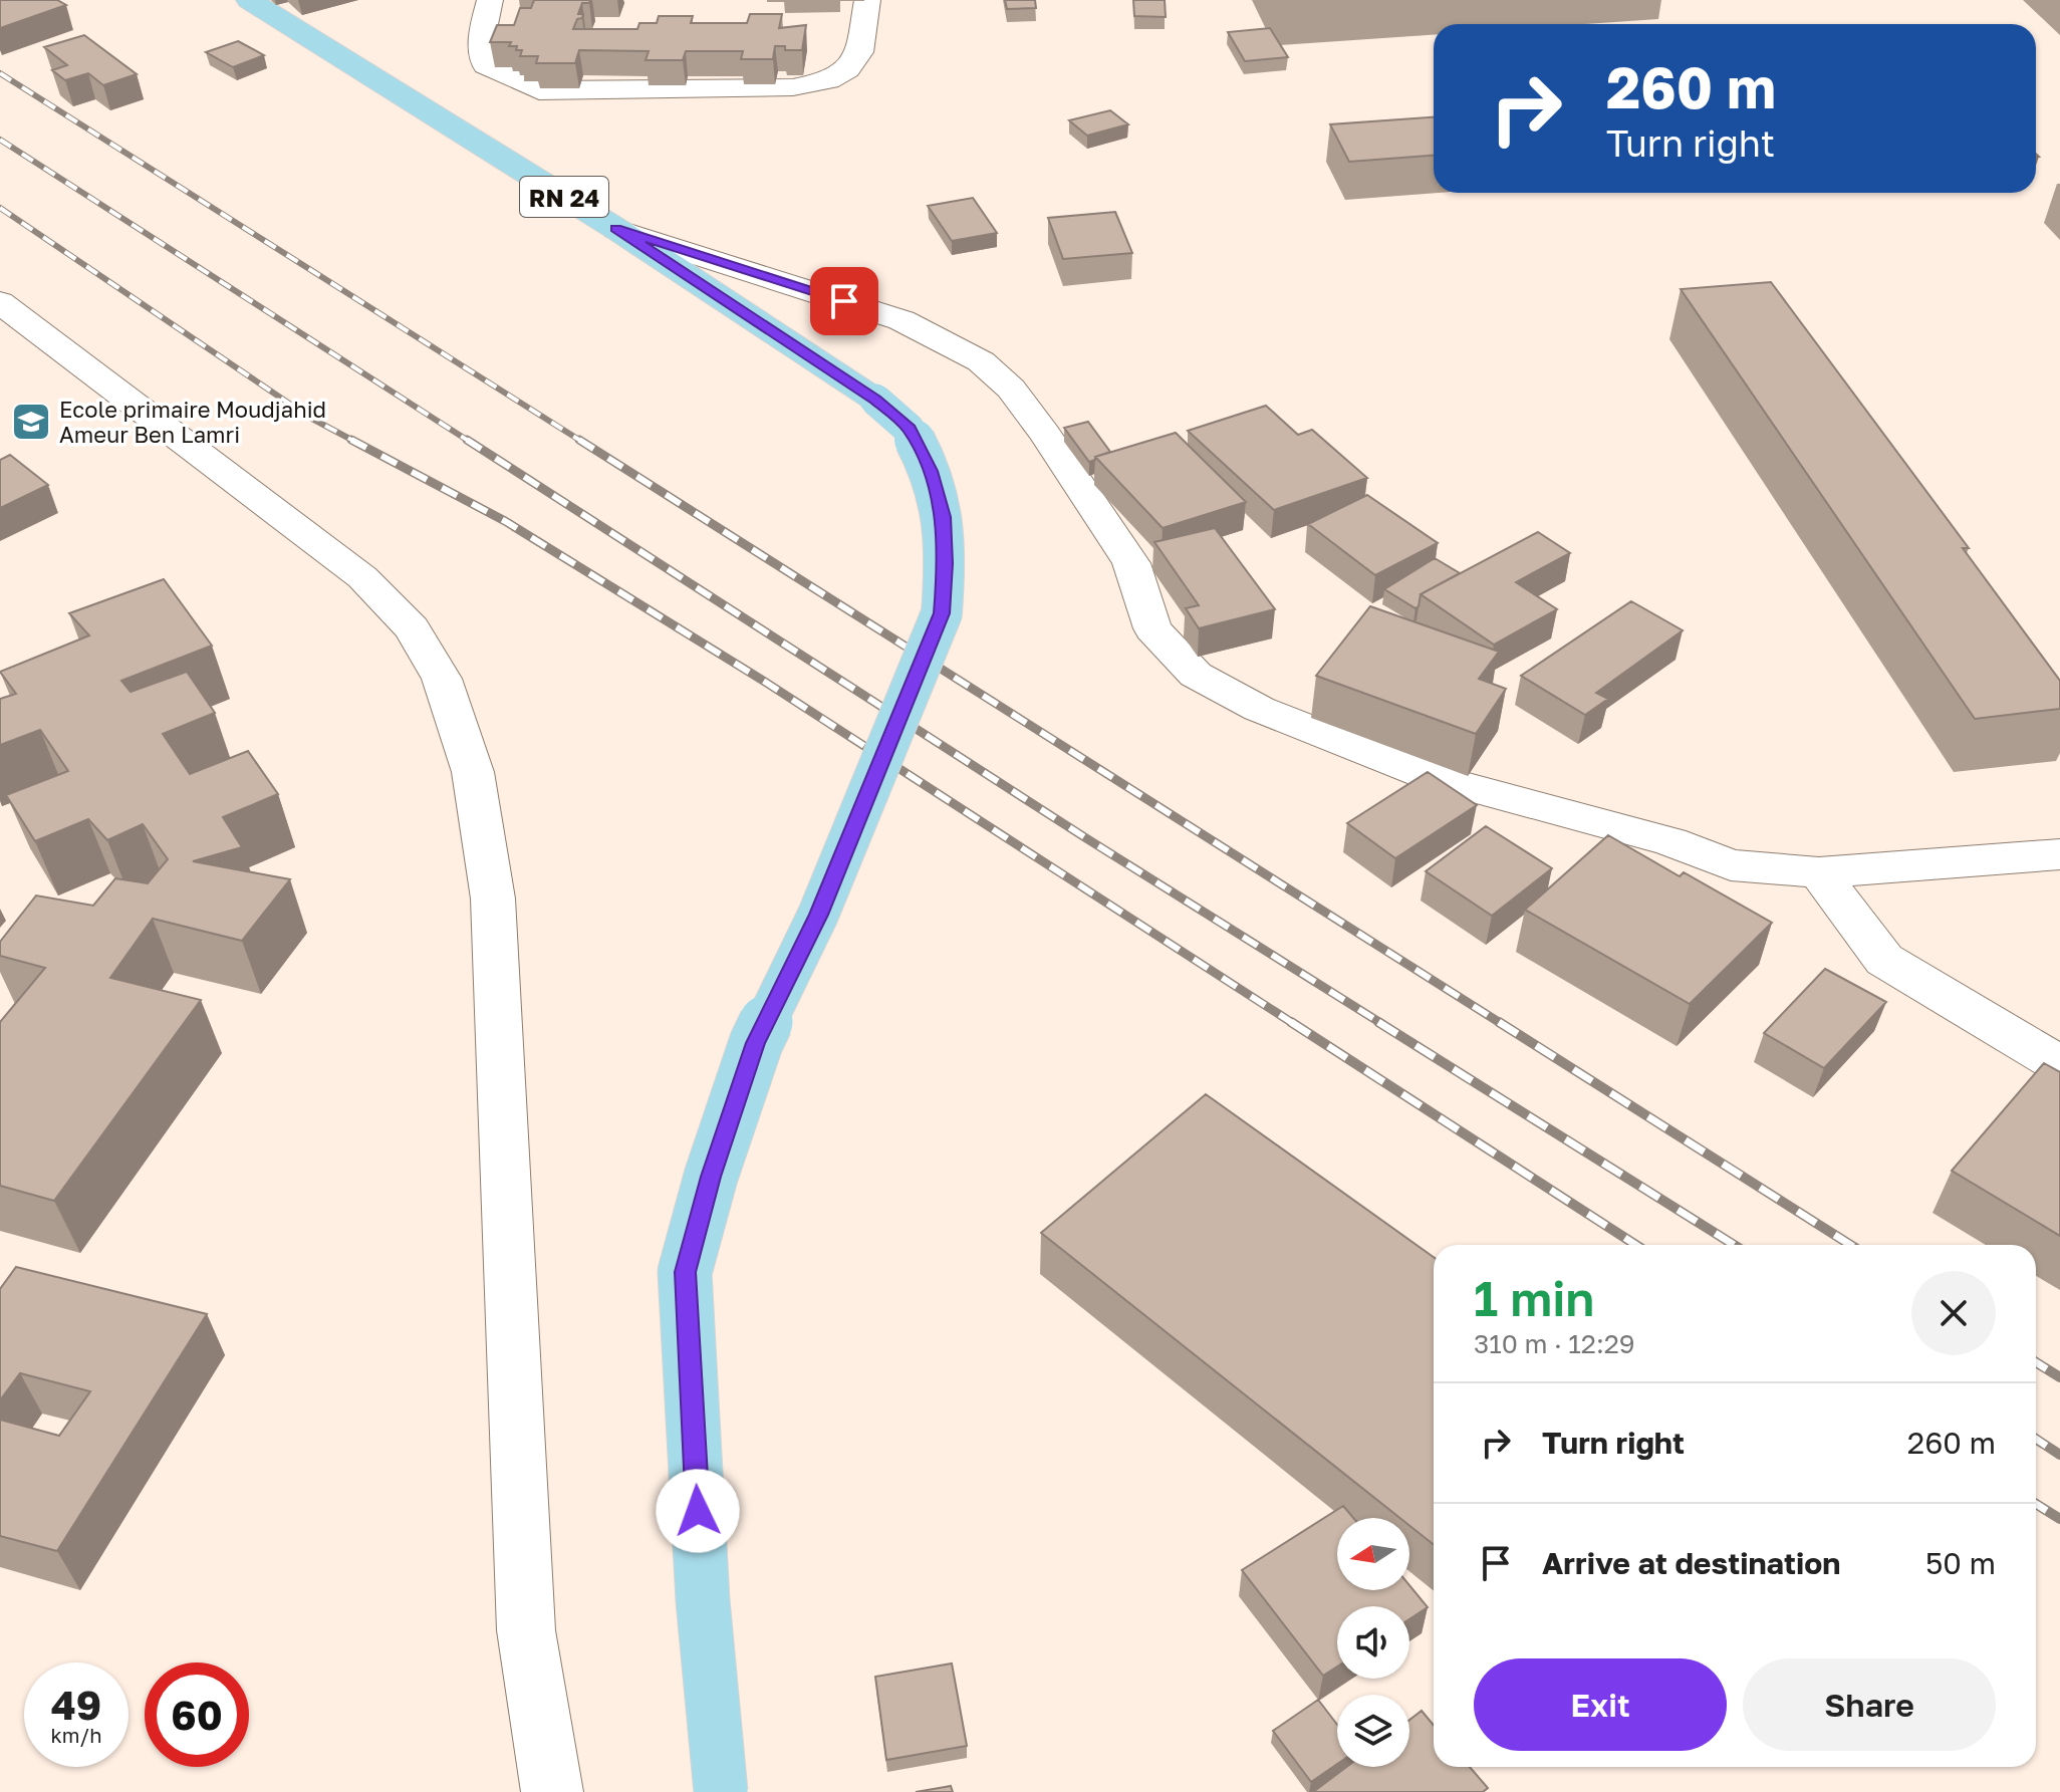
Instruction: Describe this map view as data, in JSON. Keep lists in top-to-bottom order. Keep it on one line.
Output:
{"streets":{"main road":["RN 24"]},"places":{"school or university":["Ecole primaire Moudjahid Ameur Ben Lamri"]},"north":"left","page":{"turn":["260 m","Turn right"],"heading":["1 min","310 m · 12:29"],"list":[{"name":"Turn right","value":"260 m"},{"name":"Arrive at destination","value":"50 m"}],"buttons":["Exit","Share"],"speed":"49 km/h","limit":"60"}}
